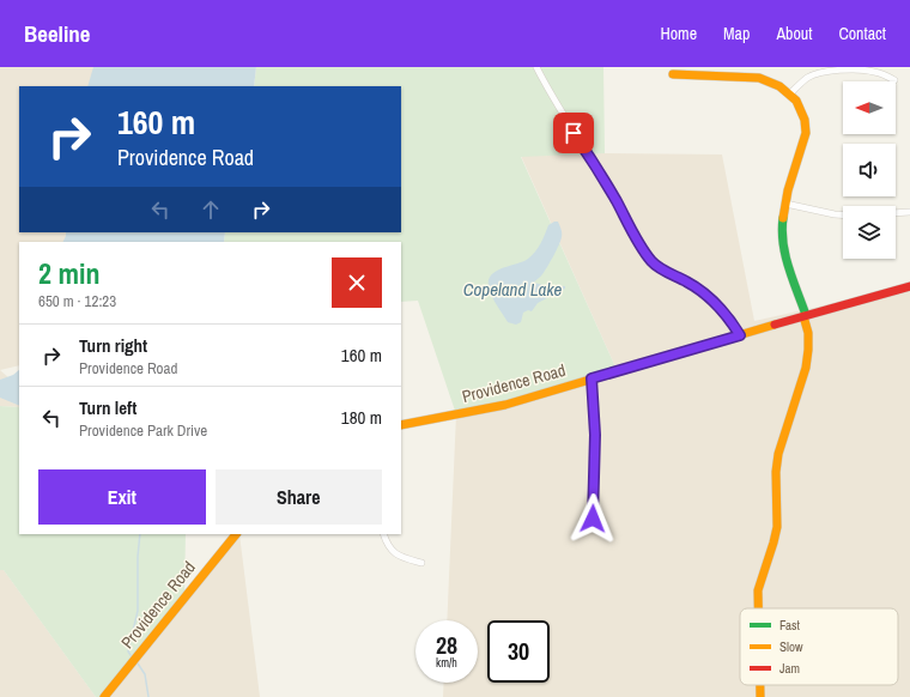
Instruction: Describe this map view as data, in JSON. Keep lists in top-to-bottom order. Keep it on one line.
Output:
{"streets":{"street":["Providence Road"]},"water":["Copeland Lake"],"legend":["Fast","Slow","Jam"],"north":"left","page":{"header":"Beeline","nav":["Home","Map","About","Contact"],"turn":["160 m","Providence Road"],"heading":["2 min","650 m · 12:23"],"list":[{"name":"Turn right","note":"Providence Road","value":"160 m"},{"name":"Turn left","note":"Providence Park Drive","value":"180 m"}],"buttons":["Exit","Share"],"speed":"28 km/h","limit":"30"}}
